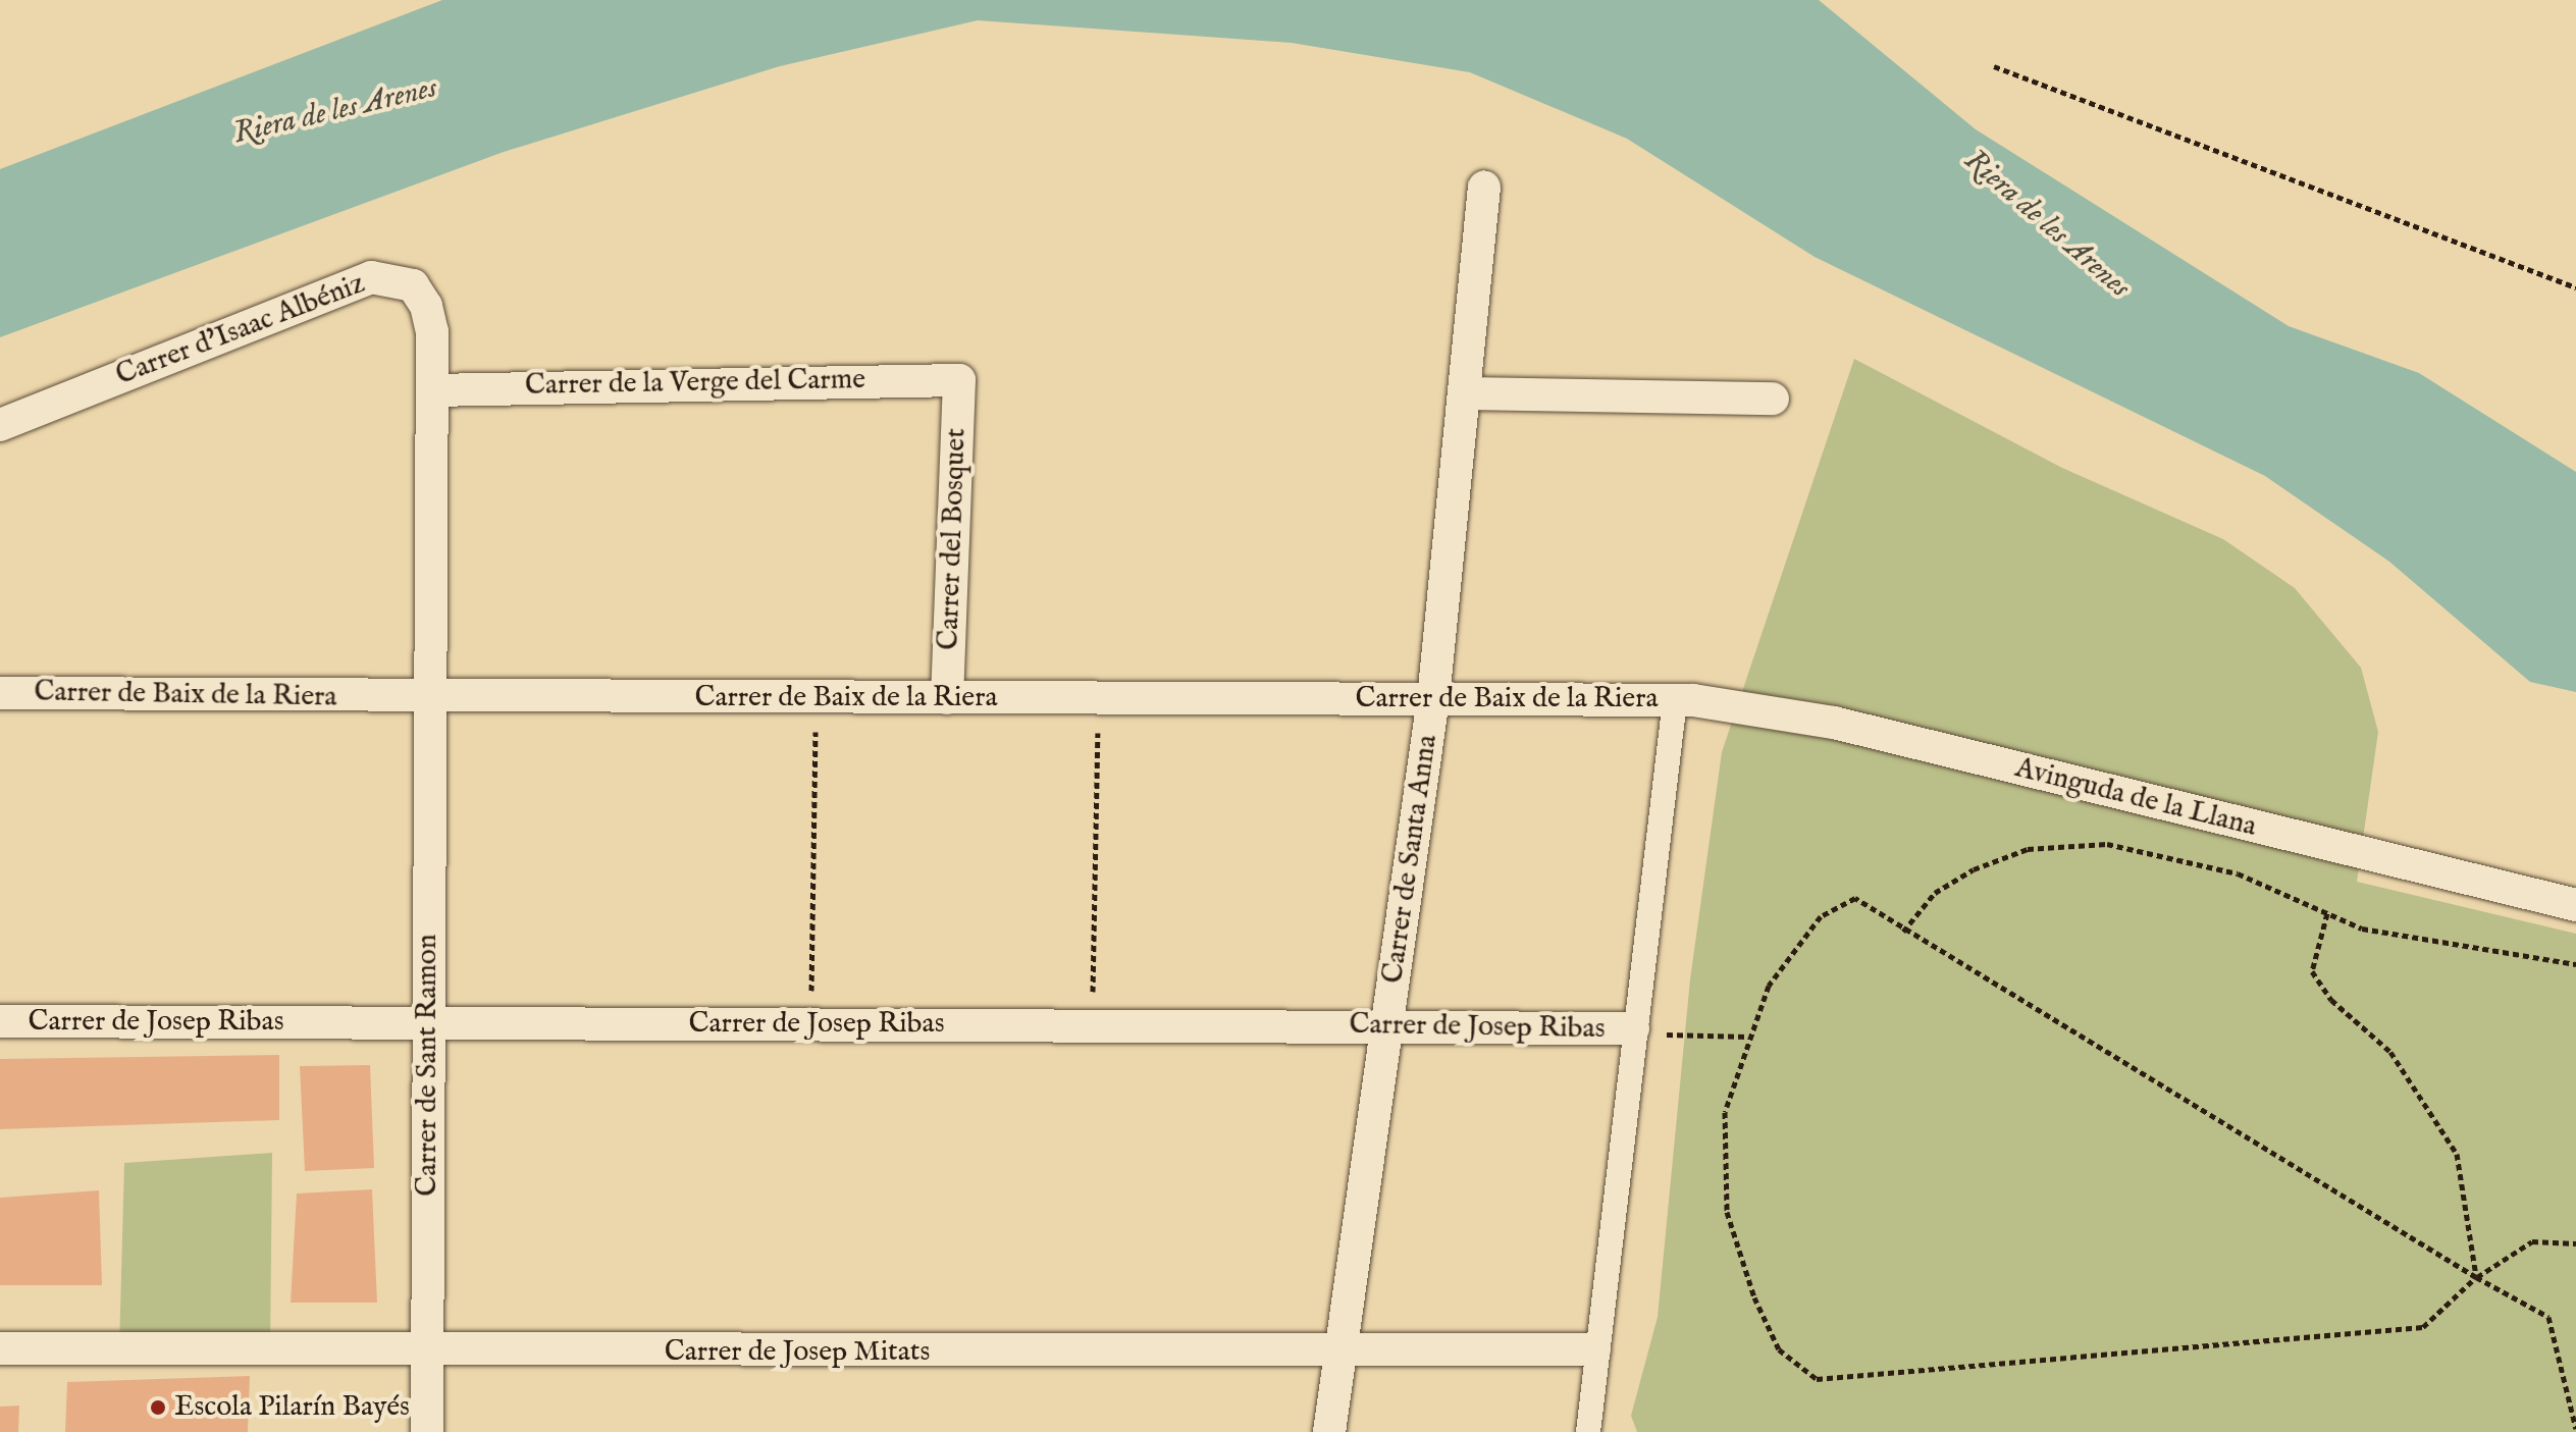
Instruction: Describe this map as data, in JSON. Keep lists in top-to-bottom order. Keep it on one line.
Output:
{"streets":{"street":["Carrer d'Isaac Albéniz","Carrer de la Verge del Carme","Carrer del Bosquet","Carrer de Baix de la Riera","Avinguda de la Llana","Carrer de Santa Anna","Carrer de Josep Ribas","Carrer de Sant Ramon","Carrer de Josep Mitats"]},"crossings":[["Carrer d'Isaac Albéniz","Carrer de la Verge del Carme"],["Carrer d'Isaac Albéniz","Carrer de Baix de la Riera"],["Carrer d'Isaac Albéniz","Carrer de Sant Ramon"],["Carrer de la Verge del Carme","Carrer del Bosquet"],["Carrer del Bosquet","Carrer de Baix de la Riera"],["Carrer de Baix de la Riera","Avinguda de la Llana"],["Carrer de Baix de la Riera","Carrer de Santa Anna"],["Carrer de Baix de la Riera","Carrer de Sant Ramon"],["Carrer de Santa Anna","Carrer de Josep Ribas"],["Carrer de Santa Anna","Carrer de Josep Mitats"],["Carrer de Josep Ribas","Carrer de Sant Ramon"],["Carrer de Sant Ramon","Carrer de Josep Mitats"]],"water":["Riera de les Arenes"],"places":["Escola Pilarín Bayés"]}
